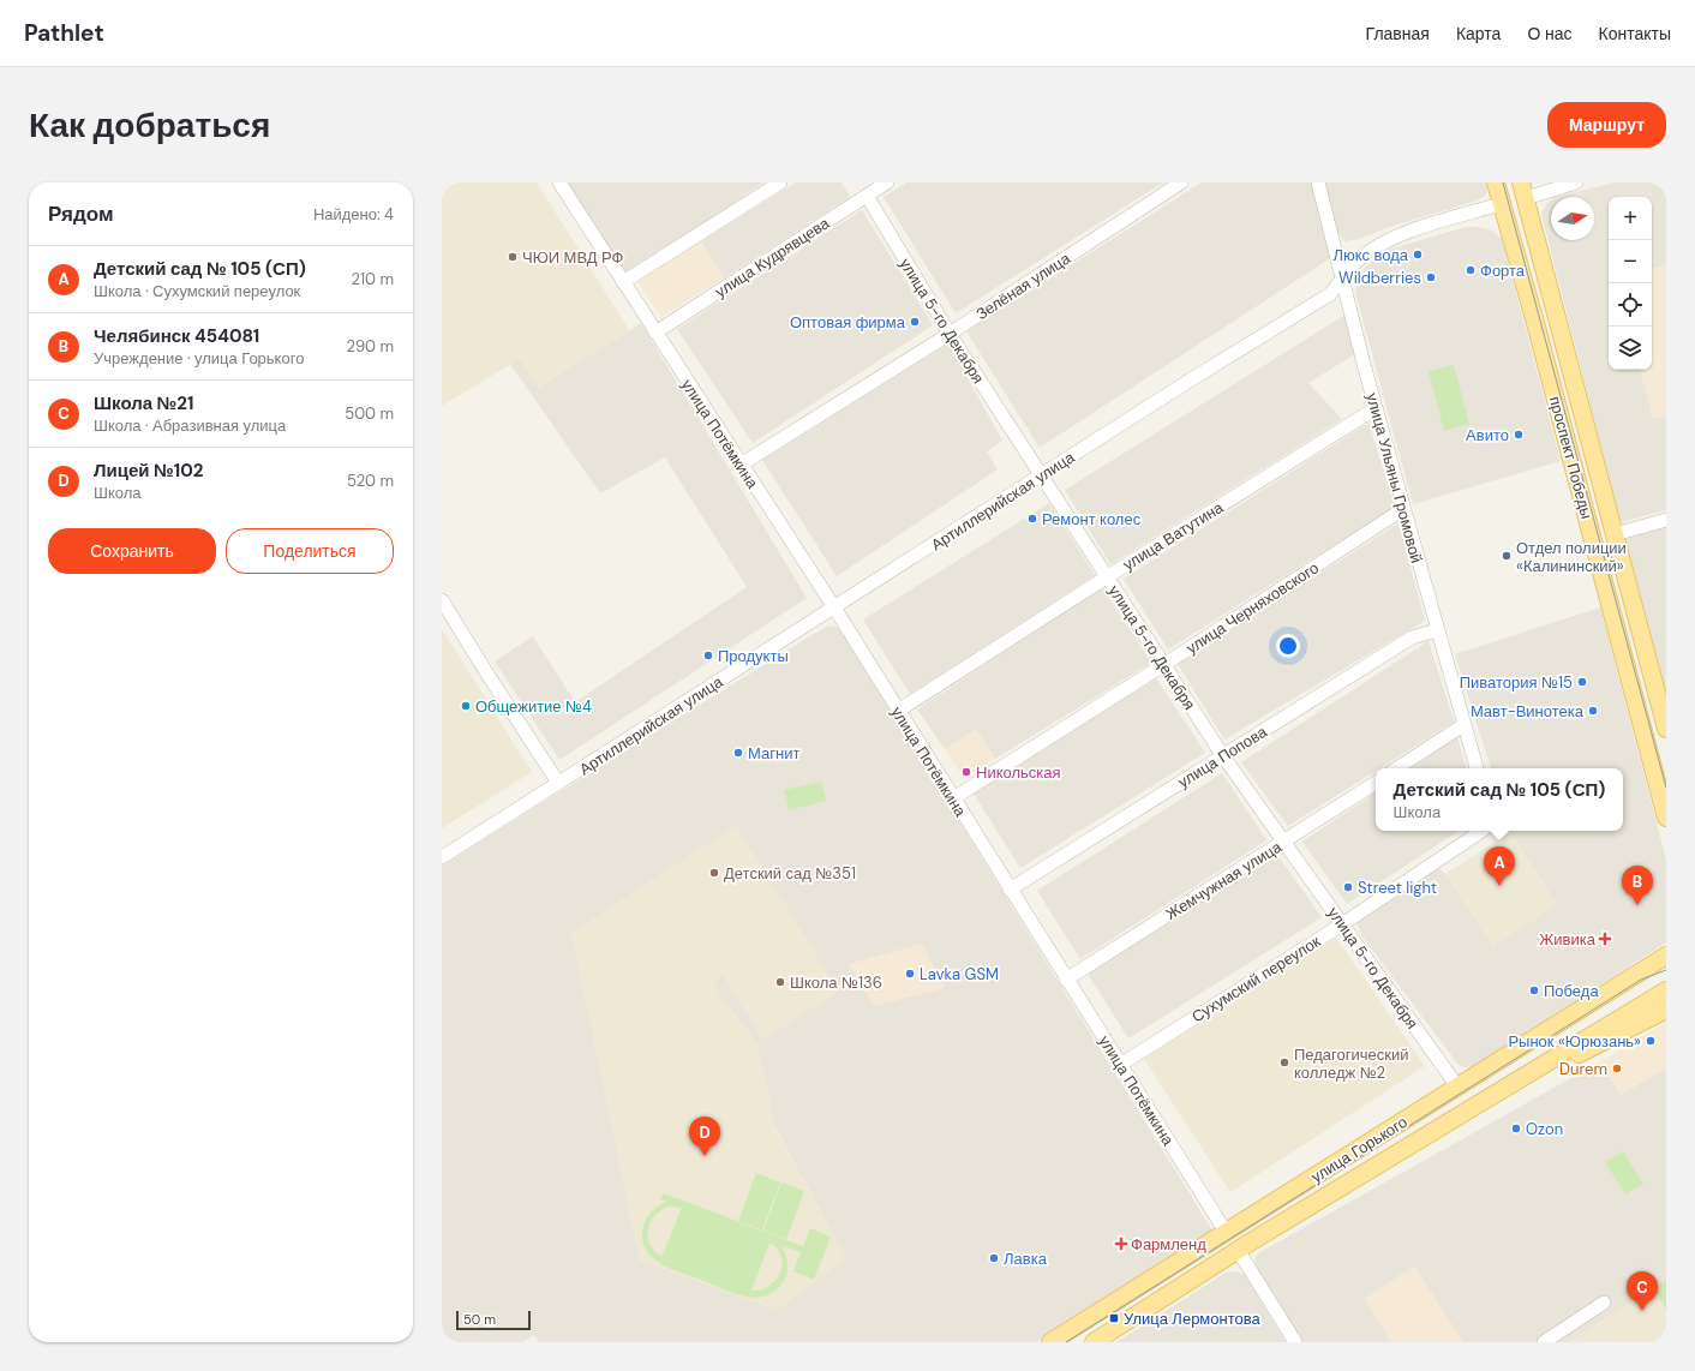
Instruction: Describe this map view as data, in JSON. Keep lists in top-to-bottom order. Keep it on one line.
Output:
{"streets":{"main road":["улица Потёмкина","проспект Победы","Артиллерийская улица","улица Горького"],"street":["улица Кудрявцева","Зелёная улица","улица 5-го Декабря","улица Ульяны Громовой","улица Ватутина","улица Черняховского","улица Попова","Жемчужная улица","Сухумский переулок"]},"crossings":[["улица Кудрявцева","улица 5-го Декабря"],["улица Кудрявцева","улица Потёмкина"],["Зелёная улица","улица 5-го Декабря"],["Зелёная улица","улица Потёмкина"],["улица 5-го Декабря","Артиллерийская улица"],["улица 5-го Декабря","улица Ватутина"],["улица 5-го Декабря","улица Черняховского"],["улица 5-го Декабря","улица Попова"],["улица 5-го Декабря","Жемчужная улица"],["улица 5-го Декабря","Сухумский переулок"],["улица 5-го Декабря","улица Горького"],["улица Потёмкина","Артиллерийская улица"],["улица Потёмкина","улица Ватутина"],["улица Потёмкина","улица Черняховского"],["улица Потёмкина","улица Попова"],["улица Потёмкина","Жемчужная улица"],["улица Потёмкина","Сухумский переулок"],["улица Потёмкина","улица Горького"],["проспект Победы","Артиллерийская улица"],["улица Ульяны Громовой","Артиллерийская улица"],["улица Ульяны Громовой","улица Ватутина"],["улица Ульяны Громовой","улица Черняховского"],["улица Ульяны Громовой","улица Попова"]],"places":{"other":["Люкс вода","ЧЮИ МВД РФ","Форта","Wildberries","Оптовая фирма","Авито","Ремонт колес","Отдел полиции «Калининский»","Продукты","Пиватория №15","Общежитие №4","Мавт-Винотека","Магнит","Никольская","Детский сад №351","Street light","Lavka GSM","Школа №136","Победа","Рынок «Юрюзань»","Педагогический колледж №2","Durem","Ozon","Лавка"],"health":["Живика","Фармленд"],"transit":["Улица Лермонтова"]},"scale_bar":"50 m","north":"right","page":{"header":"Pathlet","nav":["Главная","Карта","О нас","Контакты"],"buttons":["Маршрут",["Сохранить","Поделиться"]],"title":"Как добраться","heading":["Рядом","Найдено: 4"],"map_buttons":["+","−"],"list":[{"mark":"A","name":"Детский сад № 105 (СП)","note":"Школа · Сухумский переулок","value":"210 m"},{"mark":"B","name":"Челябинск 454081","note":"Учреждение · улица Горького","value":"290 m"},{"mark":"C","name":"Школа №21","note":"Школа · Абразивная улица","value":"500 m"},{"mark":"D","name":"Лицей №102","note":"Школа","value":"520 m"}],"popup":["Детский сад № 105 (СП)","Школа"],"pins":["A","B","D","C"],"scale":"50 m"}}
